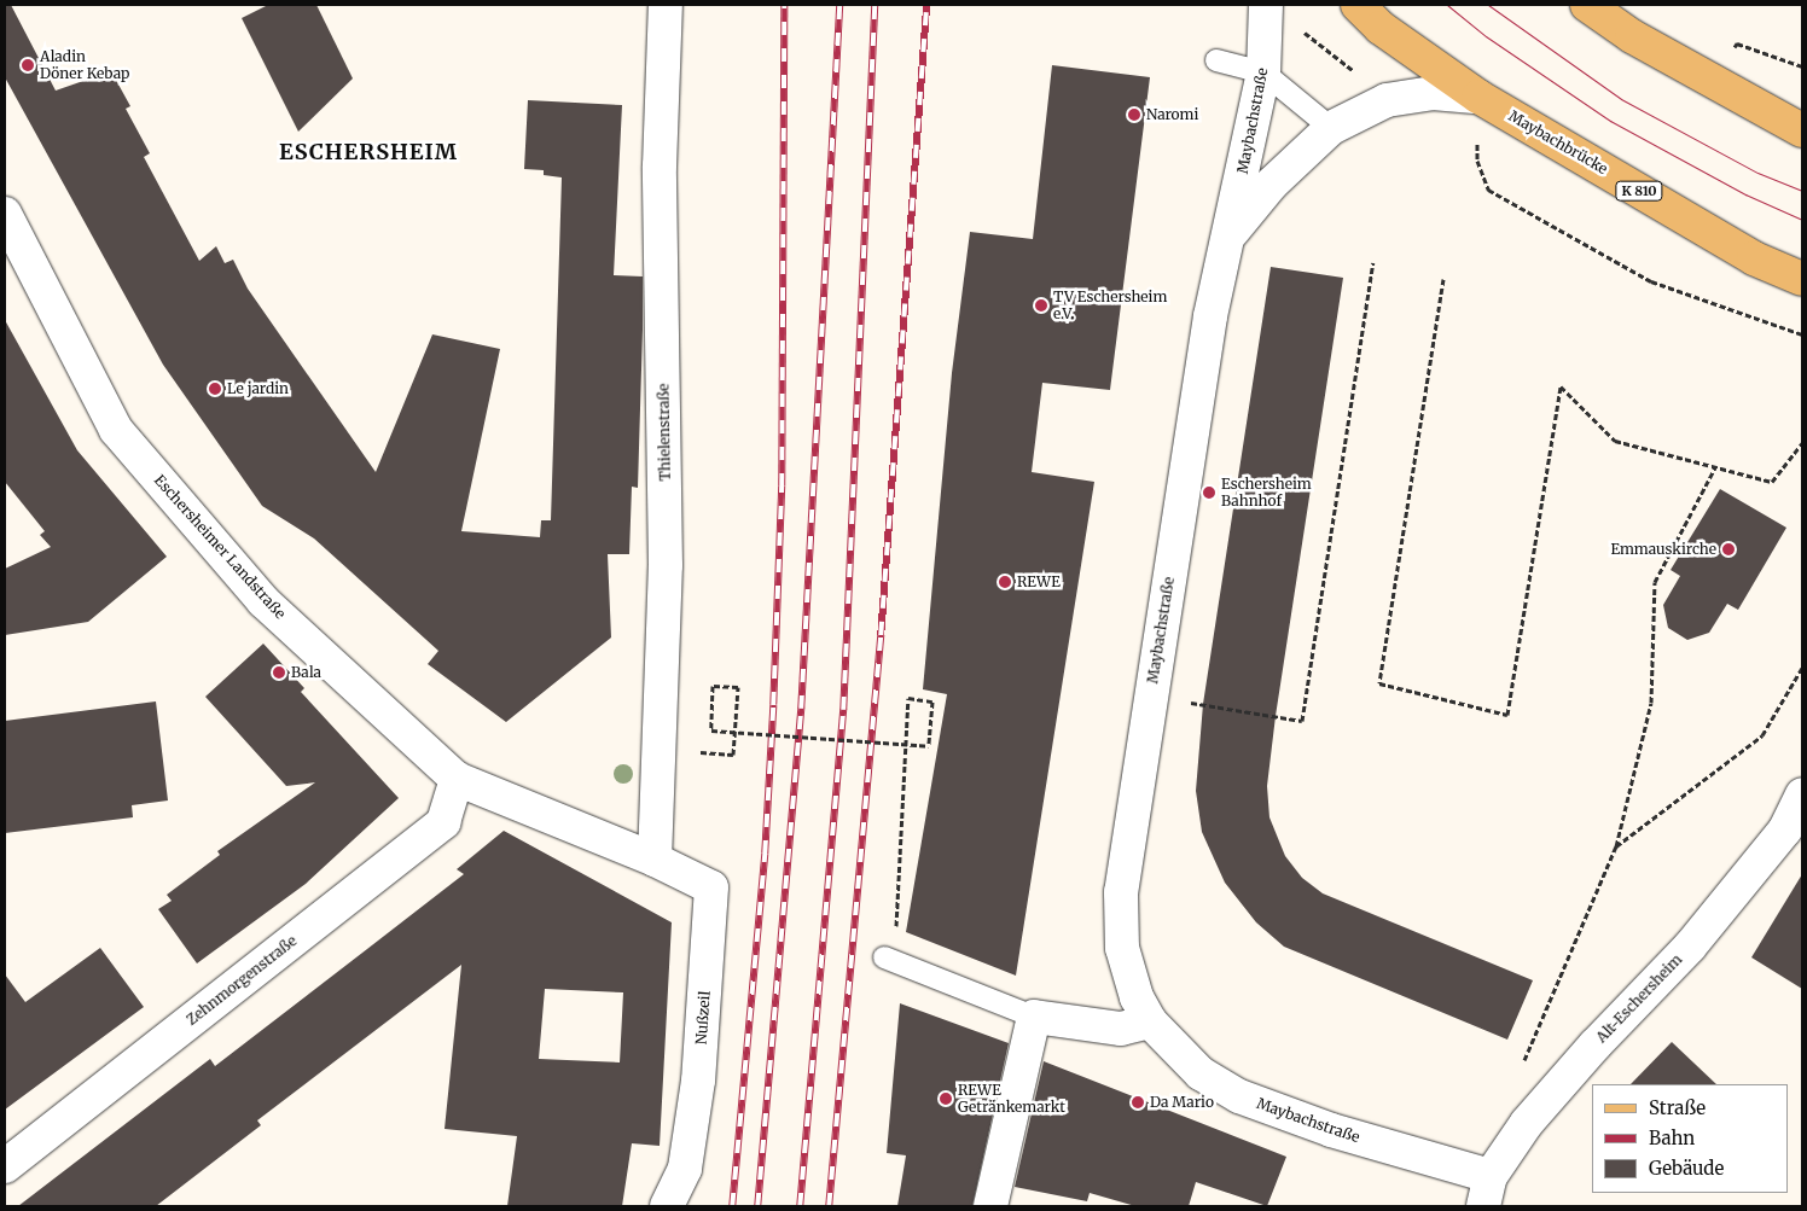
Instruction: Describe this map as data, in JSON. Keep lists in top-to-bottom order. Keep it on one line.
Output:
{"streets":{"main road":["Maybachbrücke","K 810"],"street":["Maybachstraße","Thielenstraße","Eschersheimer Landstraße","Zehnmorgenstraße","Alt-Eschersheim","Nußzeil"]},"crossings":[["Maybachstraße","Maybachbrücke"],["Maybachstraße","Alt-Eschersheim"],["Thielenstraße","Eschersheimer Landstraße"],["Thielenstraße","Nußzeil"],["Eschersheimer Landstraße","Zehnmorgenstraße"],["Eschersheimer Landstraße","Nußzeil"]],"districts":["ESCHERSHEIM"],"places":["Aladin Döner Kebap","Naromi","TV Eschersheim e.V.","Le jardin","Eschersheim Bahnhof","Emmauskirche","REWE","Bala","REWE Getränkemarkt","Da Mario"],"legend":["Straße","Bahn","Gebäude"]}
